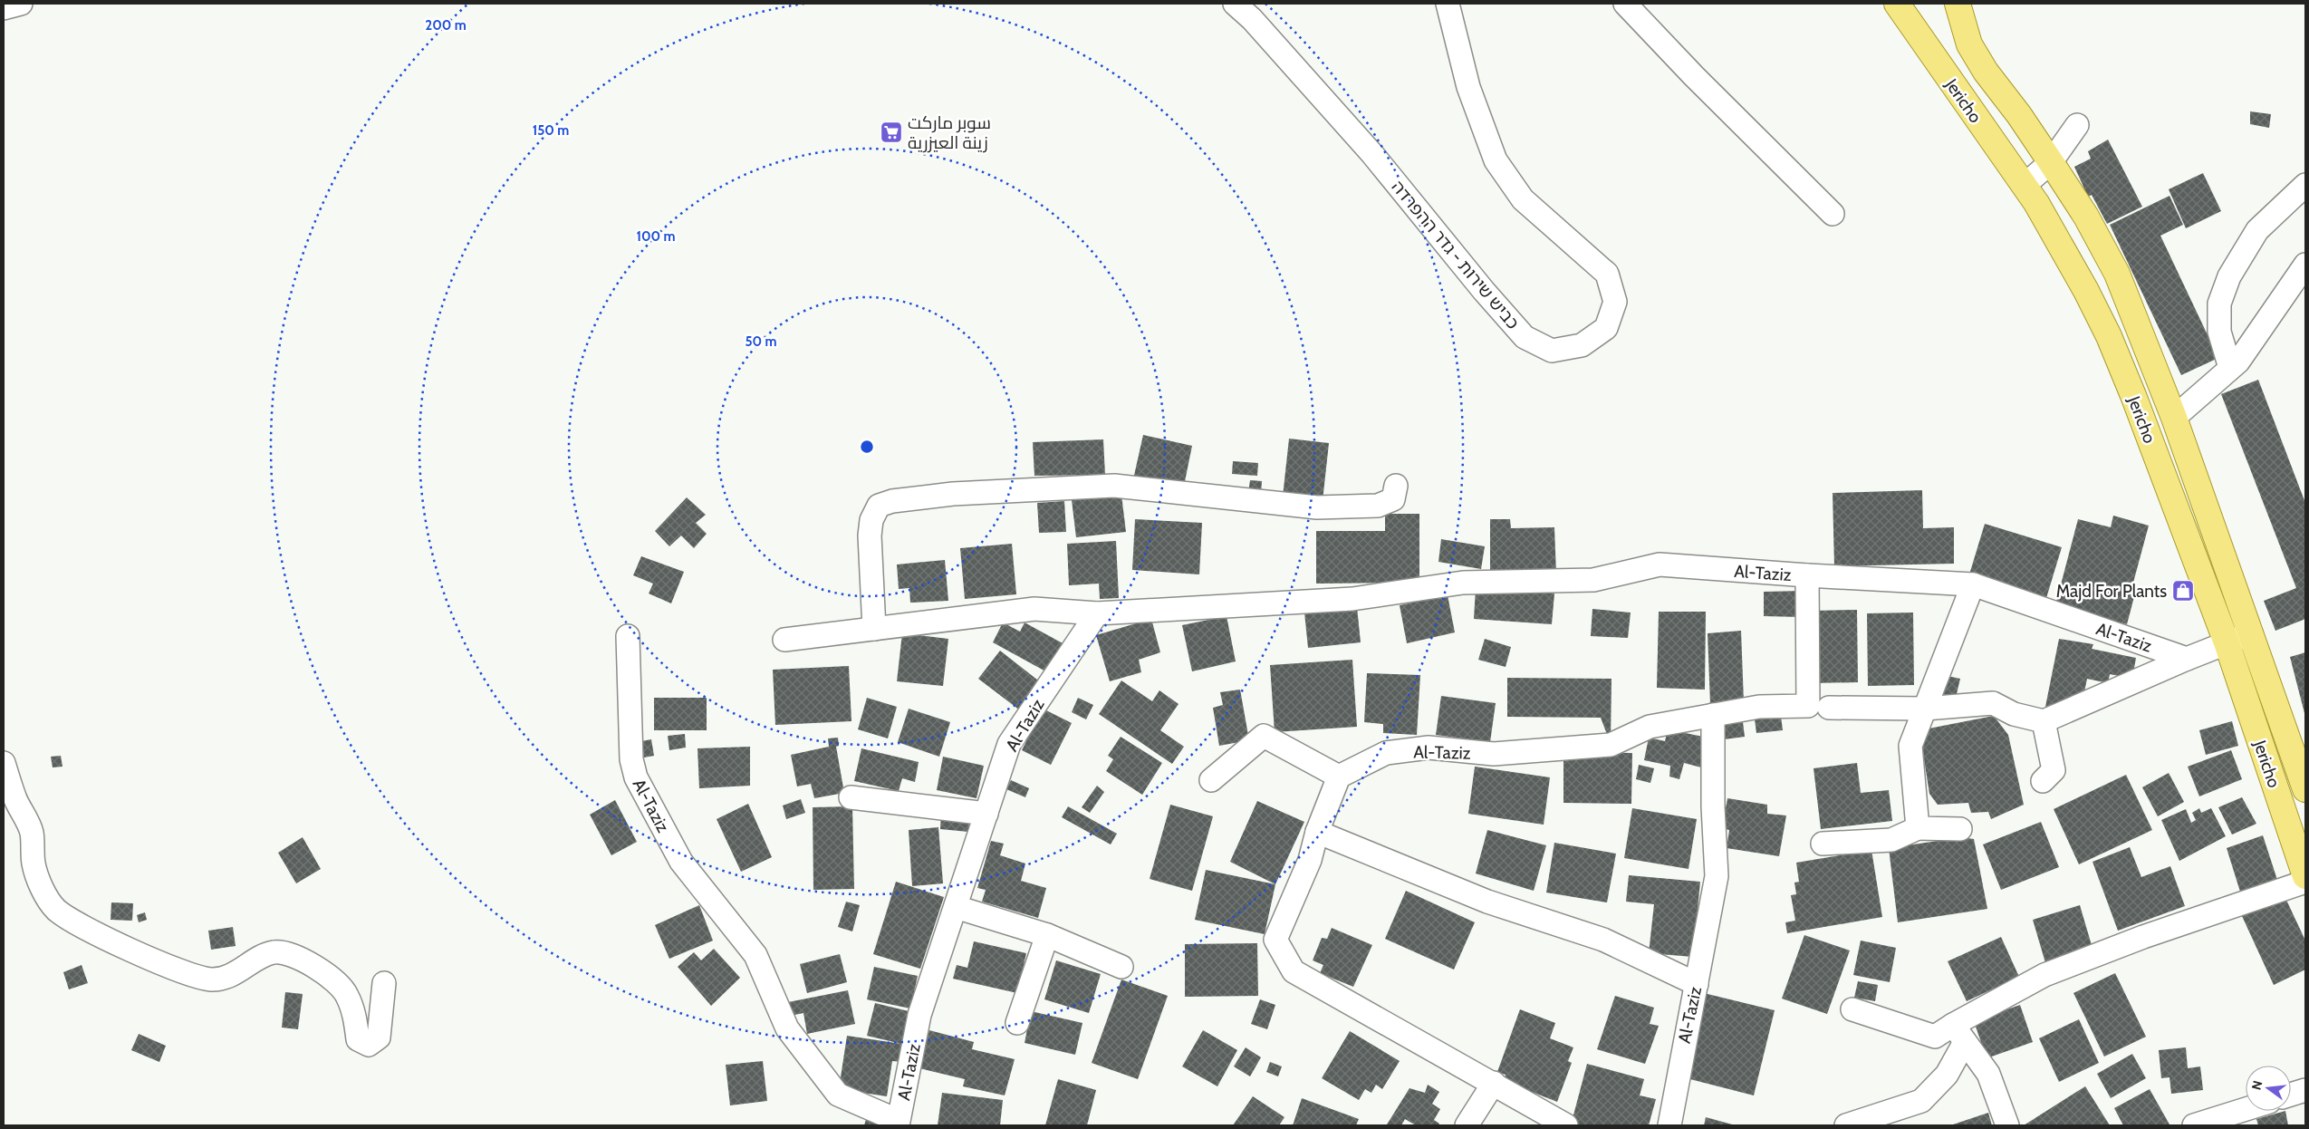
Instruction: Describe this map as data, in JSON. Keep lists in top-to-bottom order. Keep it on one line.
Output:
{"streets":{"main road":["Jericho"],"street":["כביש שירות - גדר ההפרדה","Al-Taziz"]},"places":{"supermarket":["سوبر ماركت زينة العيزرية"],"shop":["Majd For Plants"]},"north":"left","rings":["200 m","150 m","100 m","50 m"]}
